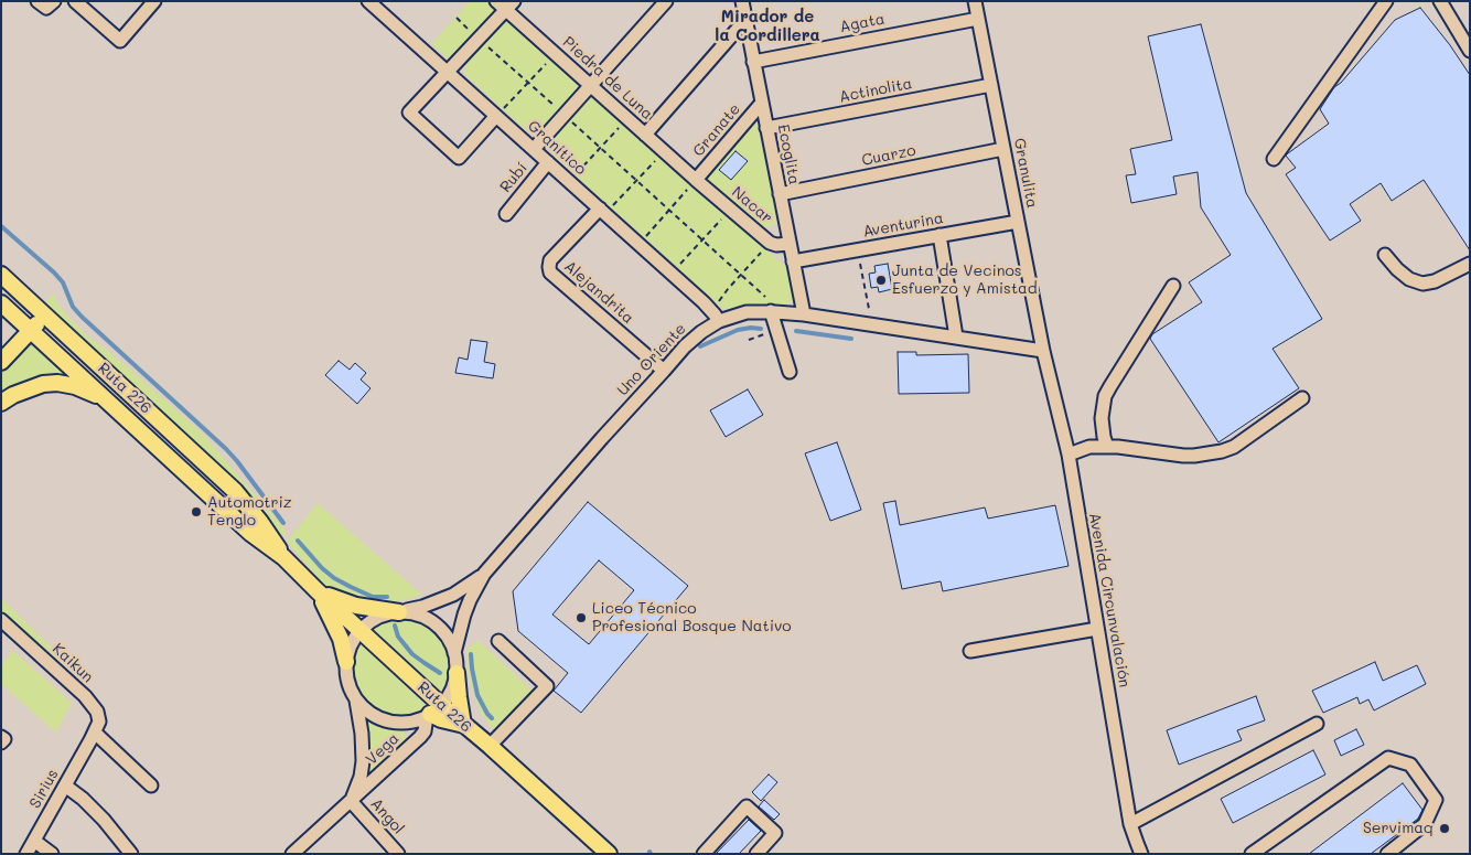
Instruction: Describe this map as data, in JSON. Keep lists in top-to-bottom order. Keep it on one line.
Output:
{"streets":{"main road":["Ruta 226"],"street":["Agata","Piedra de Luna","Actinolita","Granate","Granítico","Ecoglita","Cuarzo","Granulita","Rubí","Nacar","Aventurina","Alejandrita","Uno Oriente","Avenida Circunvalación","Kaikun","Vega","Sirius","Angol"]},"crossings":[["Agata","Ecoglita"],["Agata","Granulita"],["Piedra de Luna","Granate"],["Piedra de Luna","Nacar"],["Actinolita","Ecoglita"],["Actinolita","Granulita"],["Granate","Ecoglita"],["Granate","Nacar"],["Granítico","Rubí"],["Granítico","Alejandrita"],["Granítico","Uno Oriente"],["Ecoglita","Cuarzo"],["Ecoglita","Nacar"],["Ecoglita","Aventurina"],["Ecoglita","Uno Oriente"],["Cuarzo","Granulita"],["Granulita","Aventurina"],["Granulita","Uno Oriente"],["Granulita","Avenida Circunvalación"],["Alejandrita","Uno Oriente"],["Uno Oriente","Ruta 226"],["Uno Oriente","Avenida Circunvalación"],["Ruta 226","Vega"],["Kaikun","Sirius"],["Vega","Angol"]],"districts":["Mirador de la Cordillera"],"places":["Junta de Vecinos Esfuerzo y Amistad","Automotriz Tenglo","Liceo Técnico Profesional Bosque Nativo","Servimaq"]}
